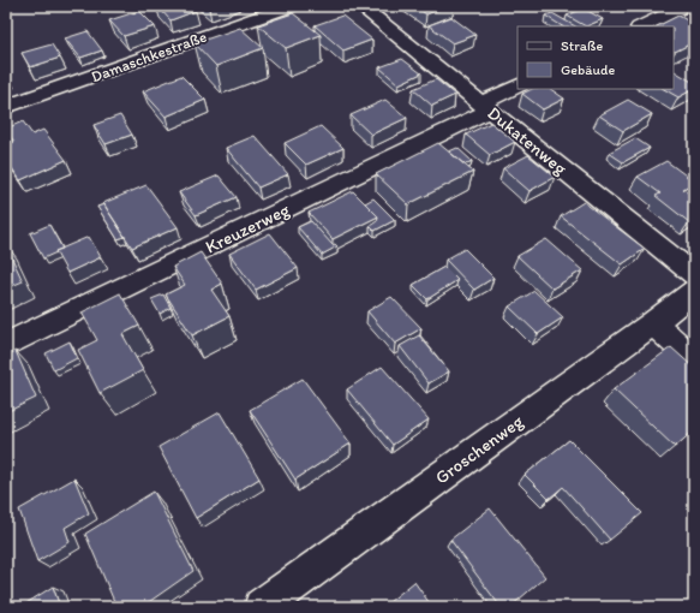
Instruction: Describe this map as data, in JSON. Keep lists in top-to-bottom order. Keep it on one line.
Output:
{"streets":{"street":["Damaschkestraße","Dukatenweg","Kreuzerweg","Groschenweg"]},"crossings":[["Dukatenweg","Kreuzerweg"]],"legend":["Straße","Gebäude"]}
